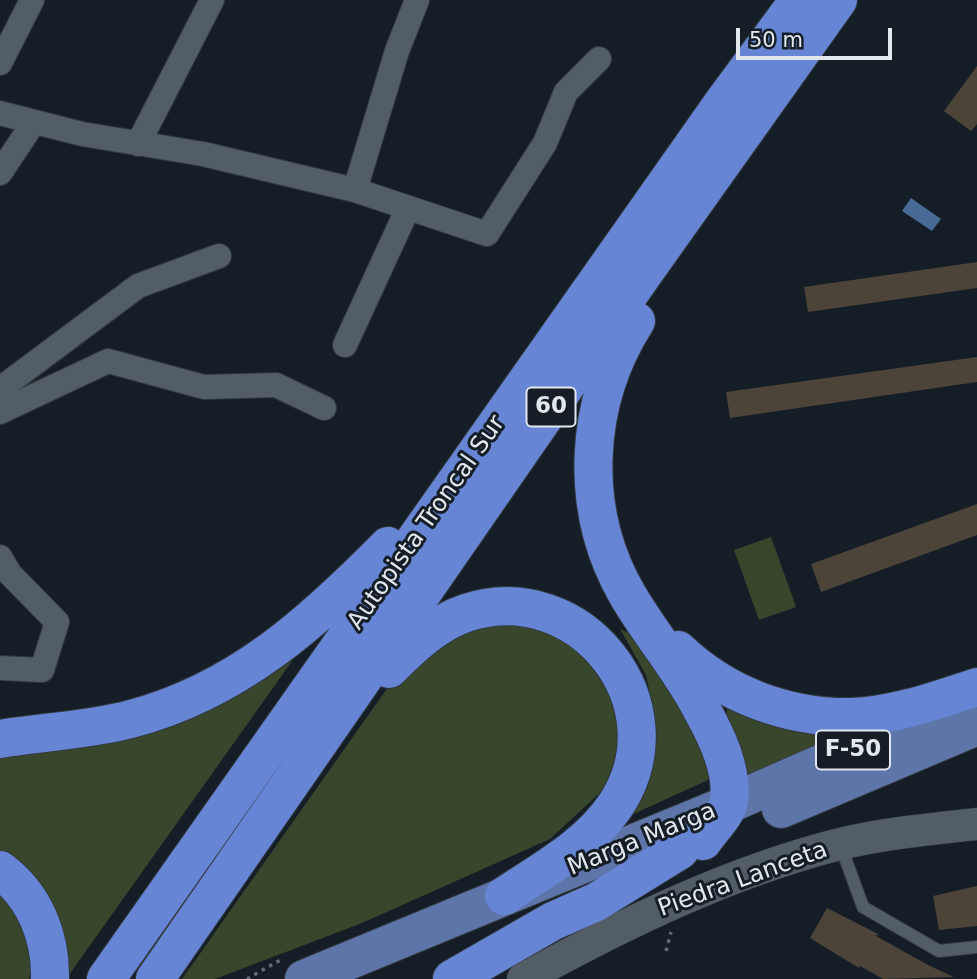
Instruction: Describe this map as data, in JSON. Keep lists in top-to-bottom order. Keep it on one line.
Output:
{"streets":{"highway":["60","Autopista Troncal Sur"],"main road":["F-50","Marga Marga"],"street":["Piedra Lanceta"]},"scale_bar":"50 m"}
